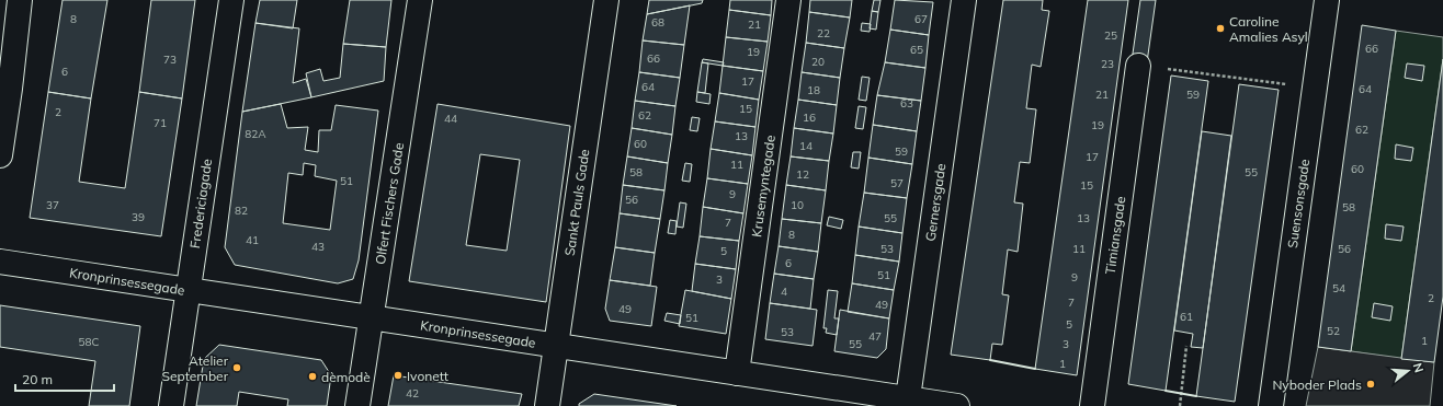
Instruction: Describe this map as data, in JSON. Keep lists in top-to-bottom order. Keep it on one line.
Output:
{"streets":{"street":["Krusemyntegade","Sankt Pauls Gade","Gernersgade","Fredericiagade","Olfert Fischers Gade","Suensonsgade","Timiansgade","Kronprinsessegade"]},"crossings":[["Krusemyntegade","Kronprinsessegade"],["Sankt Pauls Gade","Kronprinsessegade"],["Gernersgade","Kronprinsessegade"],["Fredericiagade","Kronprinsessegade"],["Olfert Fischers Gade","Kronprinsessegade"]],"places":["Caroline Amalies Asyl","Atelier September","Ivonett","dèmodè","Nyboder Plads"],"house_numbers":["8","67","68","21","22","25","66","65","19","66","73","20","23","6","17","64","64","18","21","59","63","15","2","62","16","44","71","19","62","82A","13","60","14","59","17","11","60","58","55","12","51","57","15","9","56","37","10","58","82","39","55","13","7","8","41","43","53","11","56","5","6","51","9","3","54","4","2","7","49","49","61","51","5","52","53","47","1","58C","55","3","1","42"],"scale_bar":"20 m","north":"right"}
